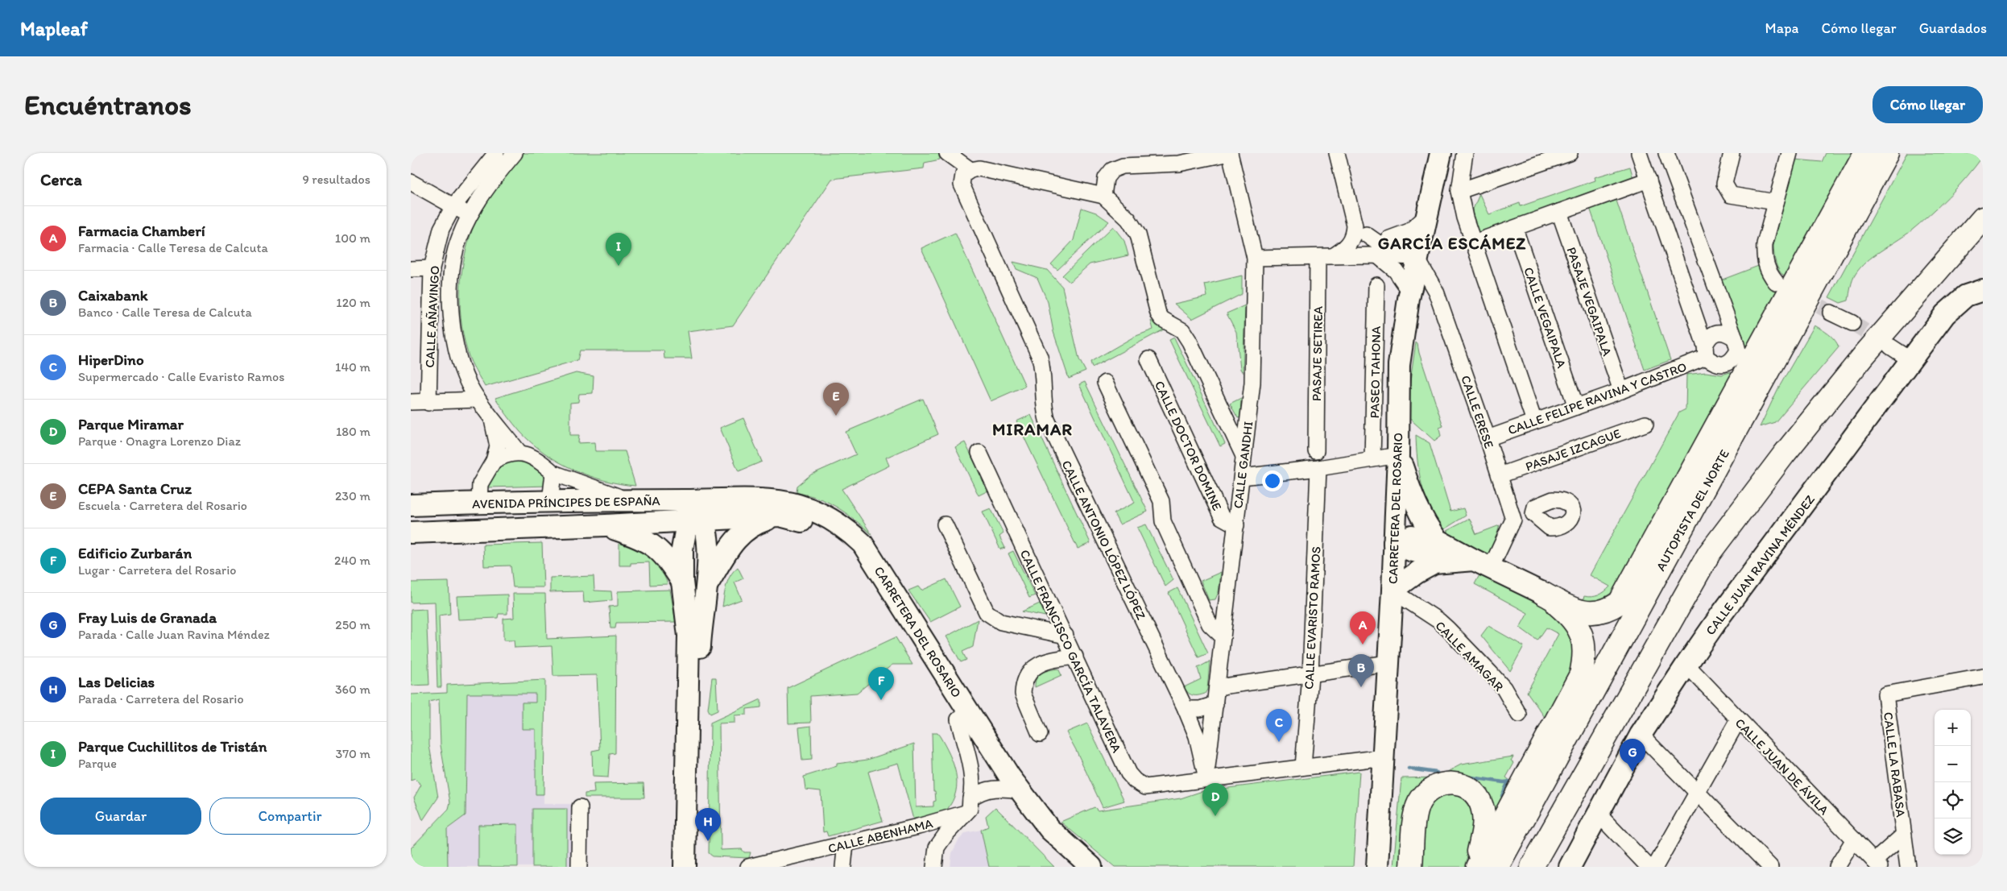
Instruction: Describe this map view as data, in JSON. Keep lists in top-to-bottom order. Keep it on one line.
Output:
{"streets":{"highway":["AUTOPISTA DEL NORTE"],"main road":["AVENIDA PRÍNCIPES DE ESPAÑA","CARRETERA DEL ROSARIO","CALLE JUAN RAVINA MÉNDEZ"],"street":["PASAJE VEGAIPALA","CALLE AÑAVINGO","CALLE VEGAIPALA","PASAJE SETIREA","PASEO TAHONA","CALLE FELIPE RAVINA Y CASTRO","CALLE ERESE","CALLE DOCTOR DOMINE","PASAJE IZCAGUE","CALLE GANDHI","CALLE ANTONIO LÓPEZ LÓPEZ","CALLE EVARISTO RAMOS","CALLE FRANCISCO GARCÍA TALAVERA","CALLE AMAGAR","CALLE LA RABASA","CALLE JUAN DE ÁVILA","CALLE ABENHAMA"]},"crossings":[["PASAJE VEGAIPALA","CALLE FELIPE RAVINA Y CASTRO"],["CALLE VEGAIPALA","CALLE FELIPE RAVINA Y CASTRO"],["CALLE FELIPE RAVINA Y CASTRO","CALLE ERESE"],["CALLE ERESE","PASAJE IZCAGUE"],["CALLE ERESE","CARRETERA DEL ROSARIO"],["CALLE DOCTOR DOMINE","CALLE GANDHI"],["CALLE GANDHI","CALLE ANTONIO LÓPEZ LÓPEZ"],["CALLE GANDHI","CALLE FRANCISCO GARCÍA TALAVERA"],["AVENIDA PRÍNCIPES DE ESPAÑA","CARRETERA DEL ROSARIO"],["CARRETERA DEL ROSARIO","CALLE FRANCISCO GARCÍA TALAVERA"],["CARRETERA DEL ROSARIO","CALLE AMAGAR"],["CALLE JUAN RAVINA MÉNDEZ","CALLE JUAN DE ÁVILA"],["CALLE EVARISTO RAMOS","CALLE FRANCISCO GARCÍA TALAVERA"],["CALLE LA RABASA","CALLE JUAN DE ÁVILA"]],"districts":["GARCÍA ESCÁMEZ","MIRAMAR"],"page":{"header":"Mapleaf","nav":["Mapa","Cómo llegar","Guardados"],"buttons":["Cómo llegar",["Guardar","Compartir"]],"title":"Encuéntranos","heading":["Cerca","9 resultados"],"list":[{"mark":"A","name":"Farmacia Chamberí","note":"Farmacia · Calle Teresa de Calcuta","value":"100 m"},{"mark":"B","name":"Caixabank","note":"Banco · Calle Teresa de Calcuta","value":"120 m"},{"mark":"C","name":"HiperDino","note":"Supermercado · Calle Evaristo Ramos","value":"140 m"},{"mark":"D","name":"Parque Miramar","note":"Parque · Onagra Lorenzo Diaz","value":"180 m"},{"mark":"E","name":"CEPA Santa Cruz","note":"Escuela · Carretera del Rosario","value":"230 m"},{"mark":"F","name":"Edificio Zurbarán","note":"Lugar · Carretera del Rosario","value":"240 m"},{"mark":"G","name":"Fray Luis de Granada","note":"Parada · Calle Juan Ravina Méndez","value":"250 m"},{"mark":"H","name":"Las Delicias","note":"Parada · Carretera del Rosario","value":"360 m"},{"mark":"I","name":"Parque Cuchillitos de Tristán","note":"Parque","value":"370 m"}],"pins":["I","E","A","B","F","C","G","D","H"],"map_buttons":["+","−"]}}
